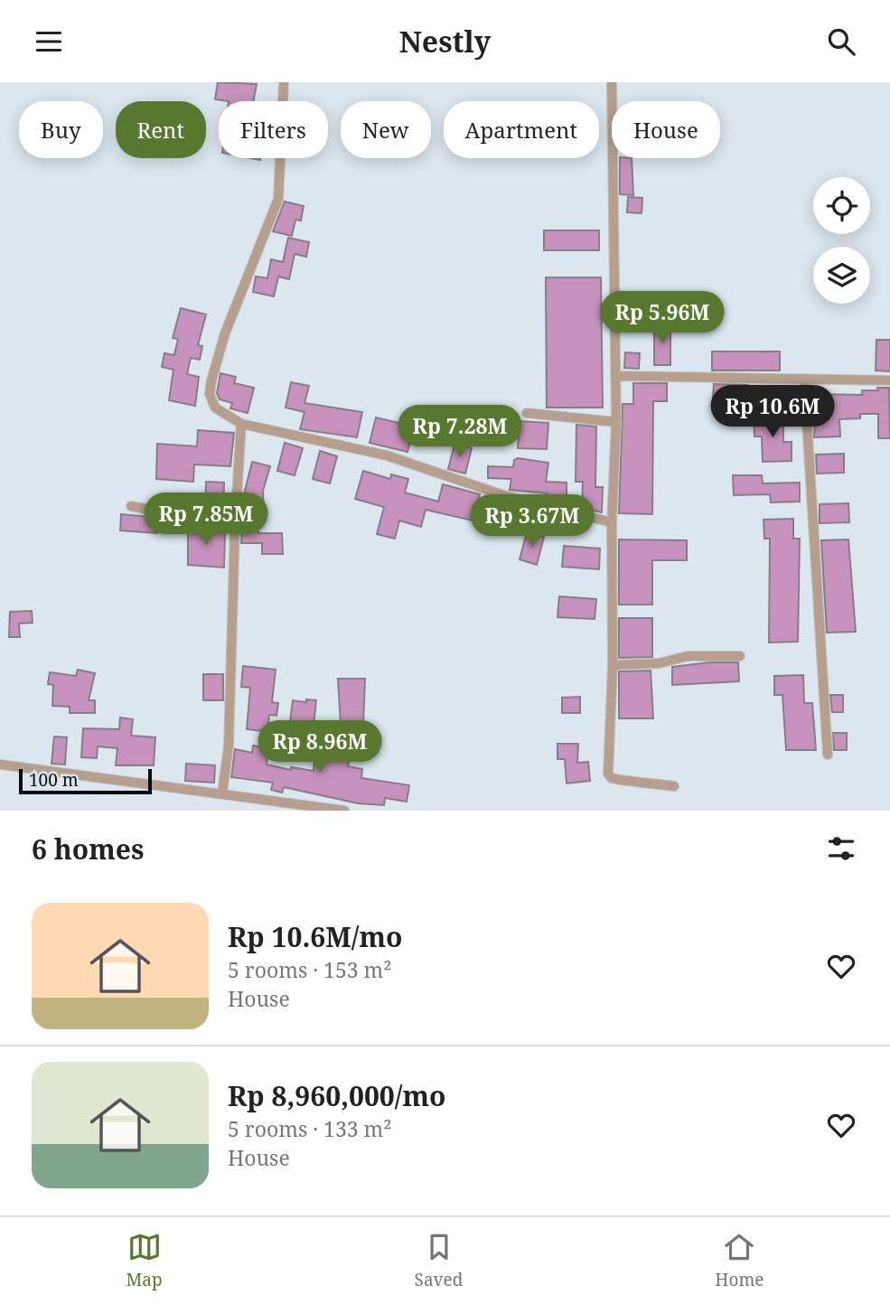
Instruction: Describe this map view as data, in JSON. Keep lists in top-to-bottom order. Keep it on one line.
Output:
{"scale_bar":"100 m","page":{"header":"Nestly","chip":["Buy","Rent","Filters","New","Apartment","House"],"price":["Rp 5.96M","Rp 10.6M","Rp 7.28M","Rp 7.85M","Rp 3.67M","Rp 8.96M"],"scale":"100 m","heading":"6 homes","list":[{"name":"Rp 10.6M/mo","note":"5 rooms · 153 m² · House"},{"name":"Rp 8,960,000/mo","note":"5 rooms · 133 m² · House"}],"tabs":["Map","Saved","Home"]}}
